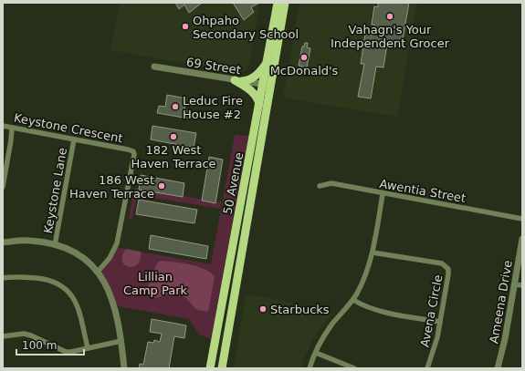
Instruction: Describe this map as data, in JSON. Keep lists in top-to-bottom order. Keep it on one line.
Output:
{"streets":{"main road":["50 Avenue"],"street":["69 Street","Keystone Crescent","Keystone Lane","Awentia Street","Ameena Drive","Avena Circle"]},"crossings":[["69 Street","50 Avenue"],["Keystone Crescent","Keystone Lane"]],"parks":["Lillian Camp Park"],"places":["Vahagn's Your Independent Grocer","Ohpaho Secondary School","McDonald's","Leduc Fire House #2","182 West Haven Terrace","186 West Haven Terrace","Starbucks"],"scale_bar":"100 m"}
